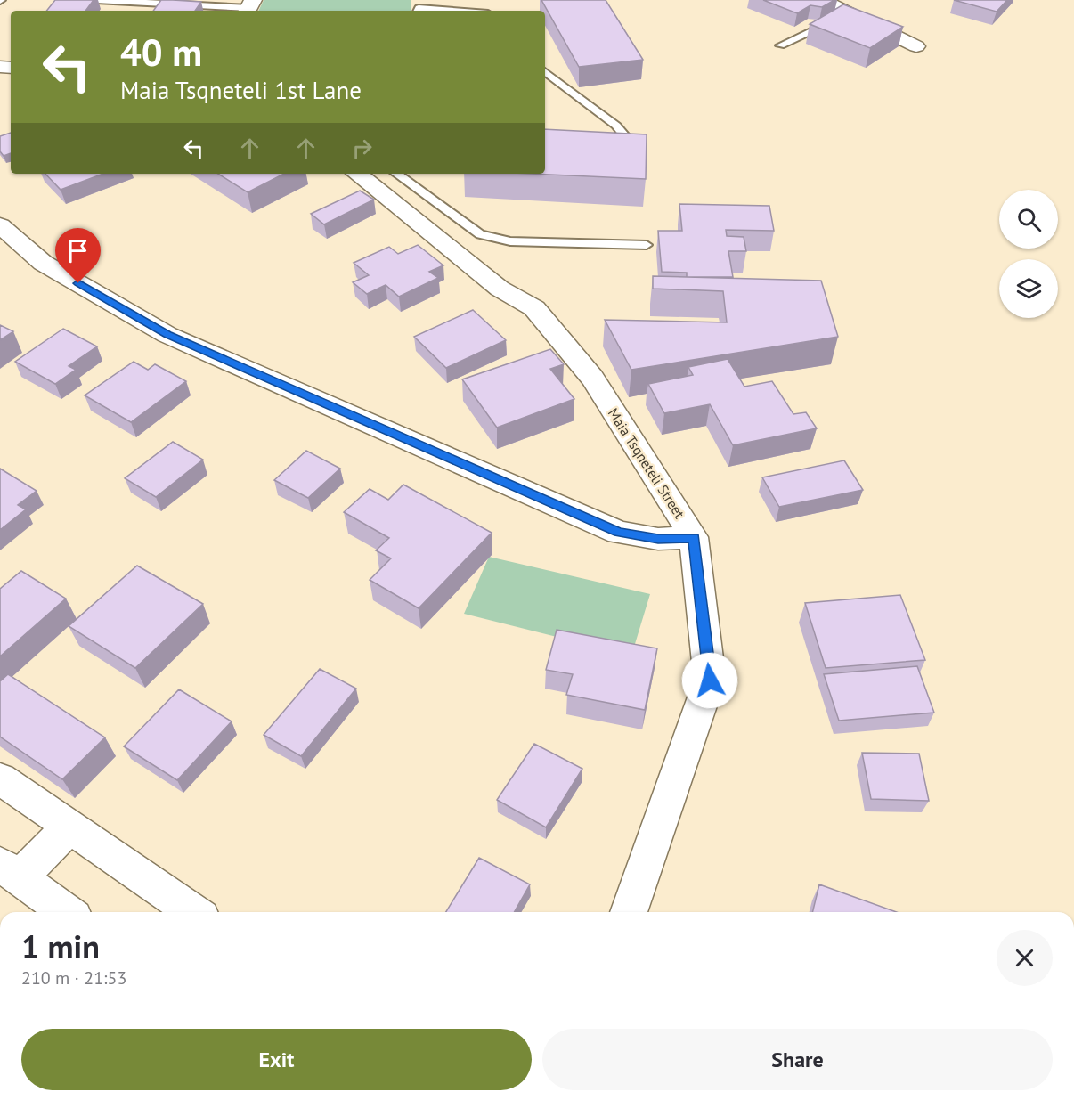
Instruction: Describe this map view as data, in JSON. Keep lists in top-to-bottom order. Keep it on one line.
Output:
{"streets":{"street":["Maia Tsqneteli Street"]},"page":{"turn":["40 m","Maia Tsqneteli 1st Lane"],"heading":["1 min","210 m · 21:53"],"buttons":["Exit","Share"]}}
